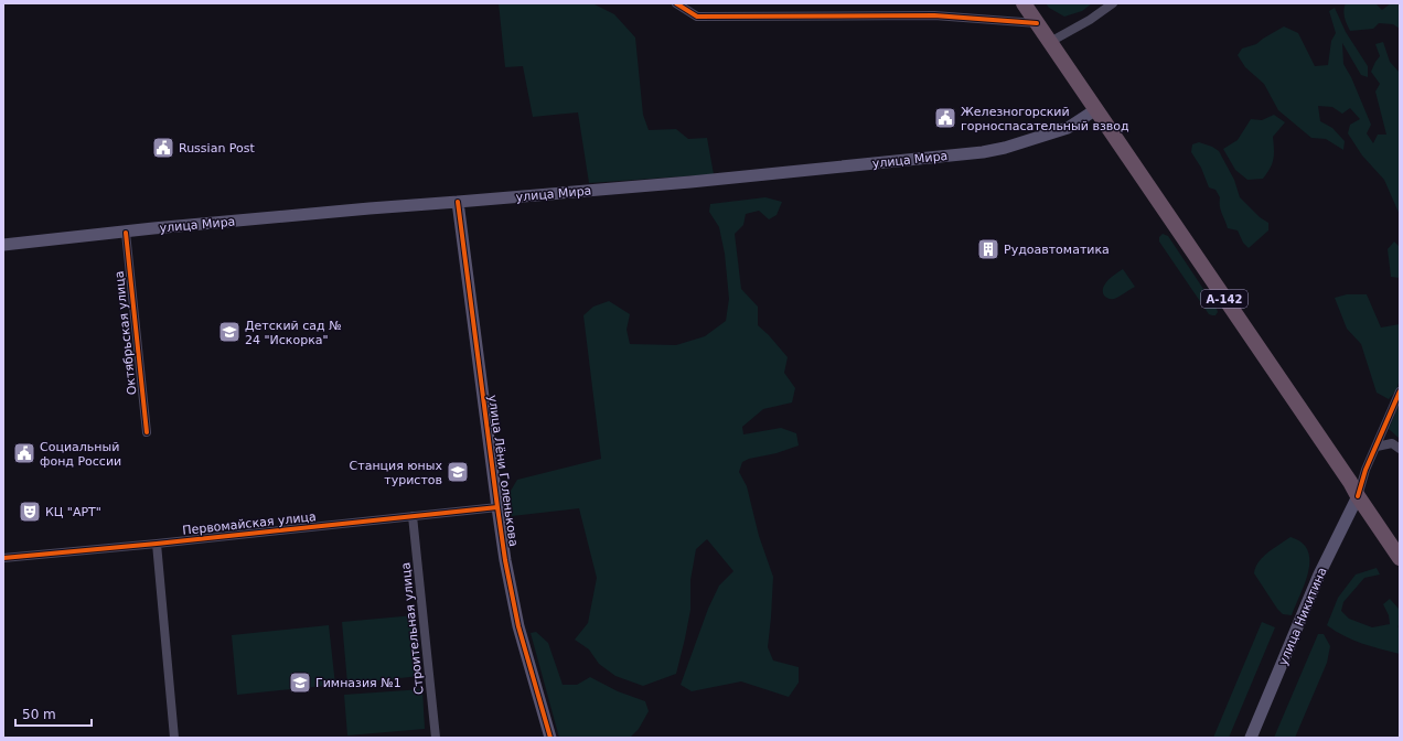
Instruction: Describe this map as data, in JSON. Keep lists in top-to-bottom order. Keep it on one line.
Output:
{"streets":{"highway":["А-142"],"main road":["улица Мира","улица Лёни Голенькова","улица Никитина"],"street":["Октябрьская улица","Первомайская улица","Строительная улица"]},"crossings":[["улица Мира","А-142"],["улица Мира","Октябрьская улица"],["улица Мира","улица Лёни Голенькова"],["А-142","улица Никитина"],["улица Лёни Голенькова","Первомайская улица"],["Первомайская улица","Строительная улица"]],"places":{"public building":["Железногорский горноспасательный взвод","Russian Post","Социальный фонд России"],"building":["Рудоавтоматика"],"school or university":["Детский сад № 24 \"Искорка\"","Станция юных туристов","Гимназия №1"],"theatre":["КЦ \"АРТ\""]},"scale_bar":"50 m"}
